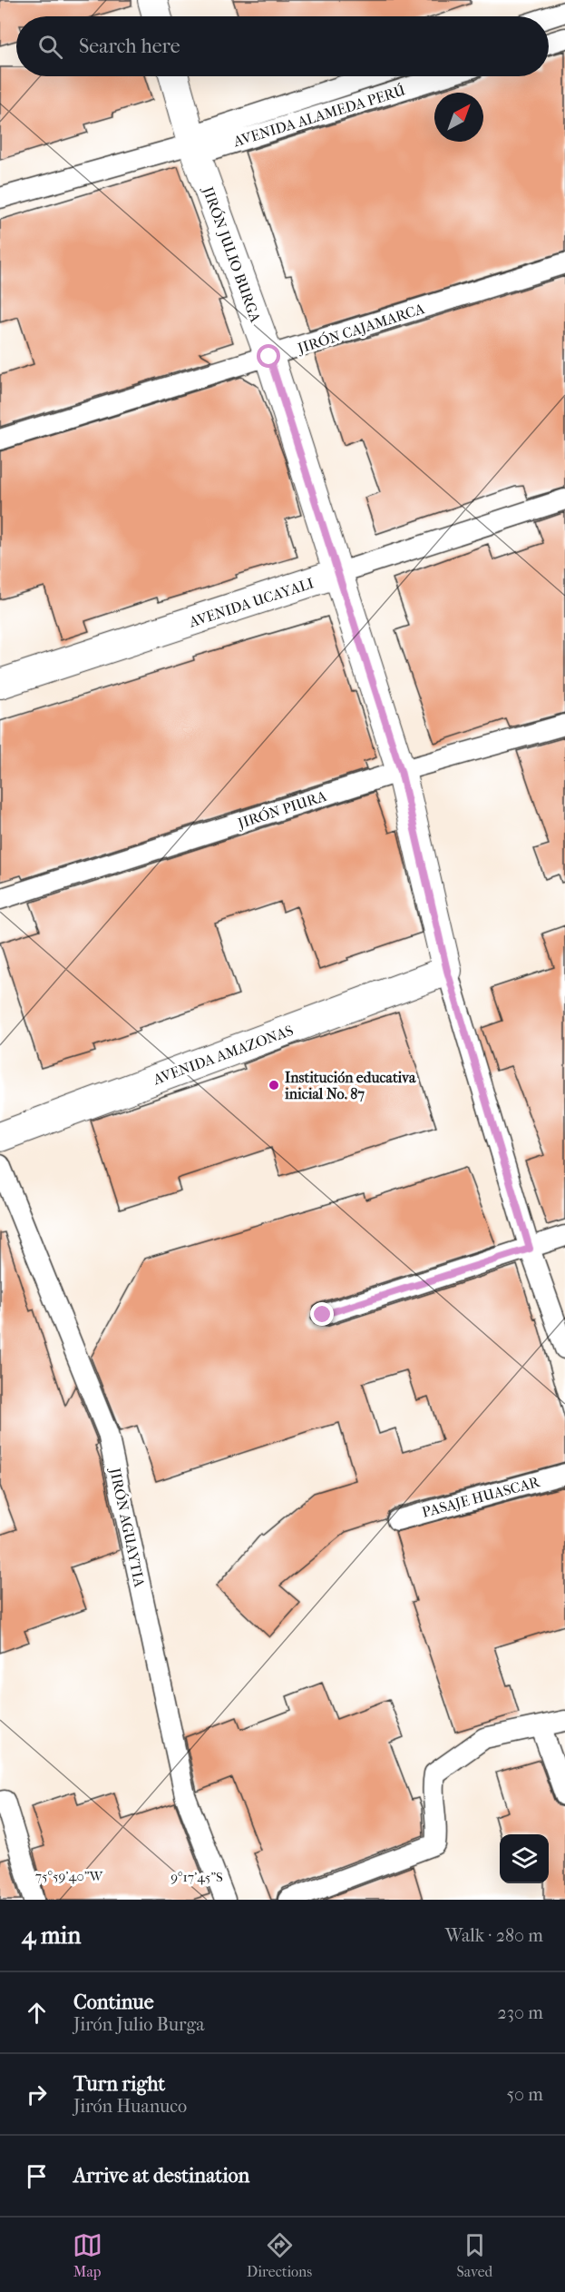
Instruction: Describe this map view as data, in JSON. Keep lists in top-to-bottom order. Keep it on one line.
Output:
{"streets":{"street":["AVENIDA ALAMEDA PERÚ","JIRÓN JULIO BURGA","JIRÓN CAJAMARCA","AVENIDA UCAYALI","JIRÓN PIURA","AVENIDA AMAZONAS","PASAJE HUASCAR","JIRÓN AGUAYTIA"]},"crossings":[["AVENIDA ALAMEDA PERÚ","JIRÓN JULIO BURGA"],["JIRÓN JULIO BURGA","JIRÓN CAJAMARCA"],["JIRÓN JULIO BURGA","AVENIDA UCAYALI"],["JIRÓN JULIO BURGA","JIRÓN PIURA"],["JIRÓN JULIO BURGA","AVENIDA AMAZONAS"]],"places":["Institución educativa inicial No. 87"],"north":"top right","page":{"search":"Search here","heading":["4 min","Walk · 280 m"],"list":[["Continue","Jirón Julio Burga","230 m"],["Turn right","Jirón Huanuco","50 m"],"Arrive at destination"],"nav":["Map","Directions","Saved"]},"coordinates":["75°59'40\"W","9°17'45\"S"]}
